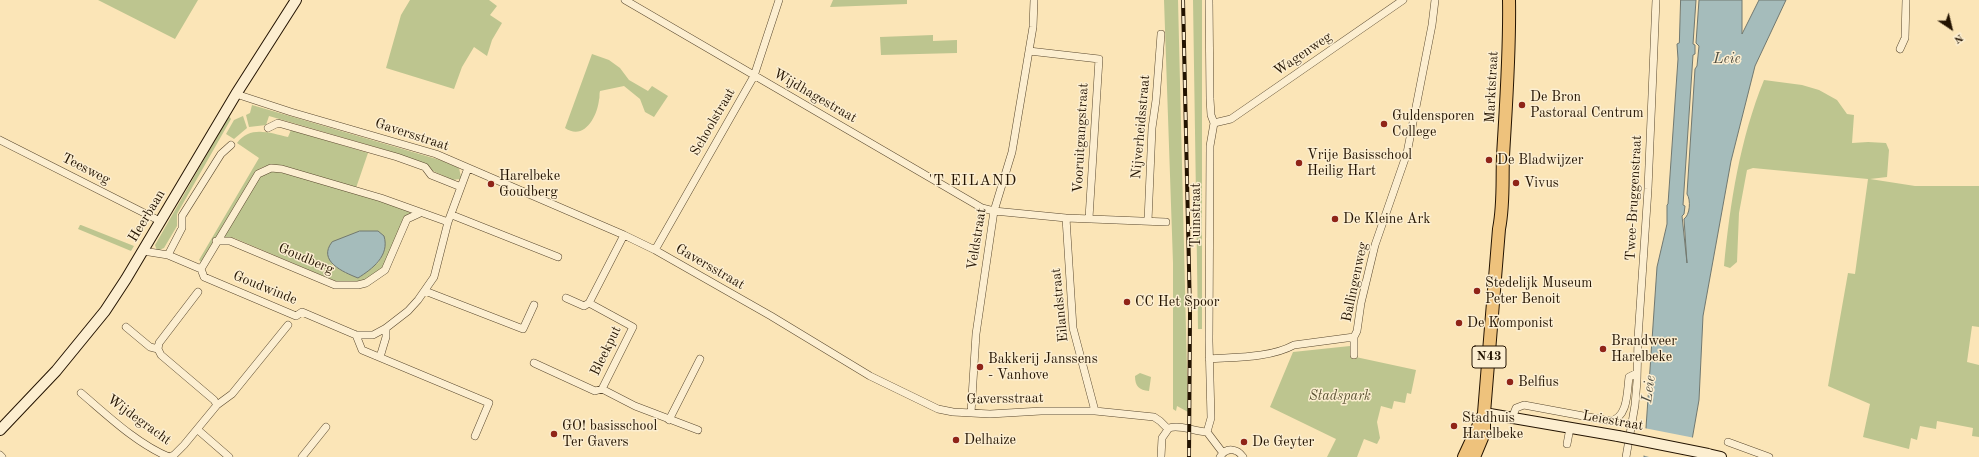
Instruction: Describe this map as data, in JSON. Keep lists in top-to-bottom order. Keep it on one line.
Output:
{"streets":{"main road":["Marktstraat","N43"],"street":["Wagenweg","Wijdhagestraat","Schoolstraat","Nijverheidsstraat","Gaversstraat","Vooruitgangstraat","Teesweg","Twee-Bruggenstraat","Tuinstraat","Heerbaan","Veldstraat","Goudberg","Ballingenweg","Goudwinde","Eilandstraat","Bleekput","Wijdegracht","Leiestraat"]},"crossings":[["Wagenweg","Tuinstraat"],["Marktstraat","Leiestraat"],["Wijdhagestraat","Schoolstraat"],["Wijdhagestraat","Veldstraat"],["Schoolstraat","Gaversstraat"],["Gaversstraat","Heerbaan"],["Gaversstraat","Veldstraat"],["Gaversstraat","Eilandstraat"],["Vooruitgangstraat","Veldstraat"],["Teesweg","Heerbaan"],["Twee-Bruggenstraat","Leiestraat"],["Tuinstraat","Ballingenweg"],["Heerbaan","Goudwinde"]],"districts":["'T EILAND"],"water":["Leie"],"parks":["Stadspark"],"places":["De Bron Pastoraal Centrum","Guldensporen College","De Bladwijzer","Vrije Basisschool Heilig Hart","Vivus","Harelbeke Goudberg","De Kleine Ark","Stedelijk Museum Peter Benoit","CC Het Spoor","De Komponist","Brandweer Harelbeke","Bakkerij Janssens - Vanhove","Belfius","Stadhuis Harelbeke","GO! basisschool Ter Gavers","Delhaize","De Geyter"],"north":"bottom right"}
